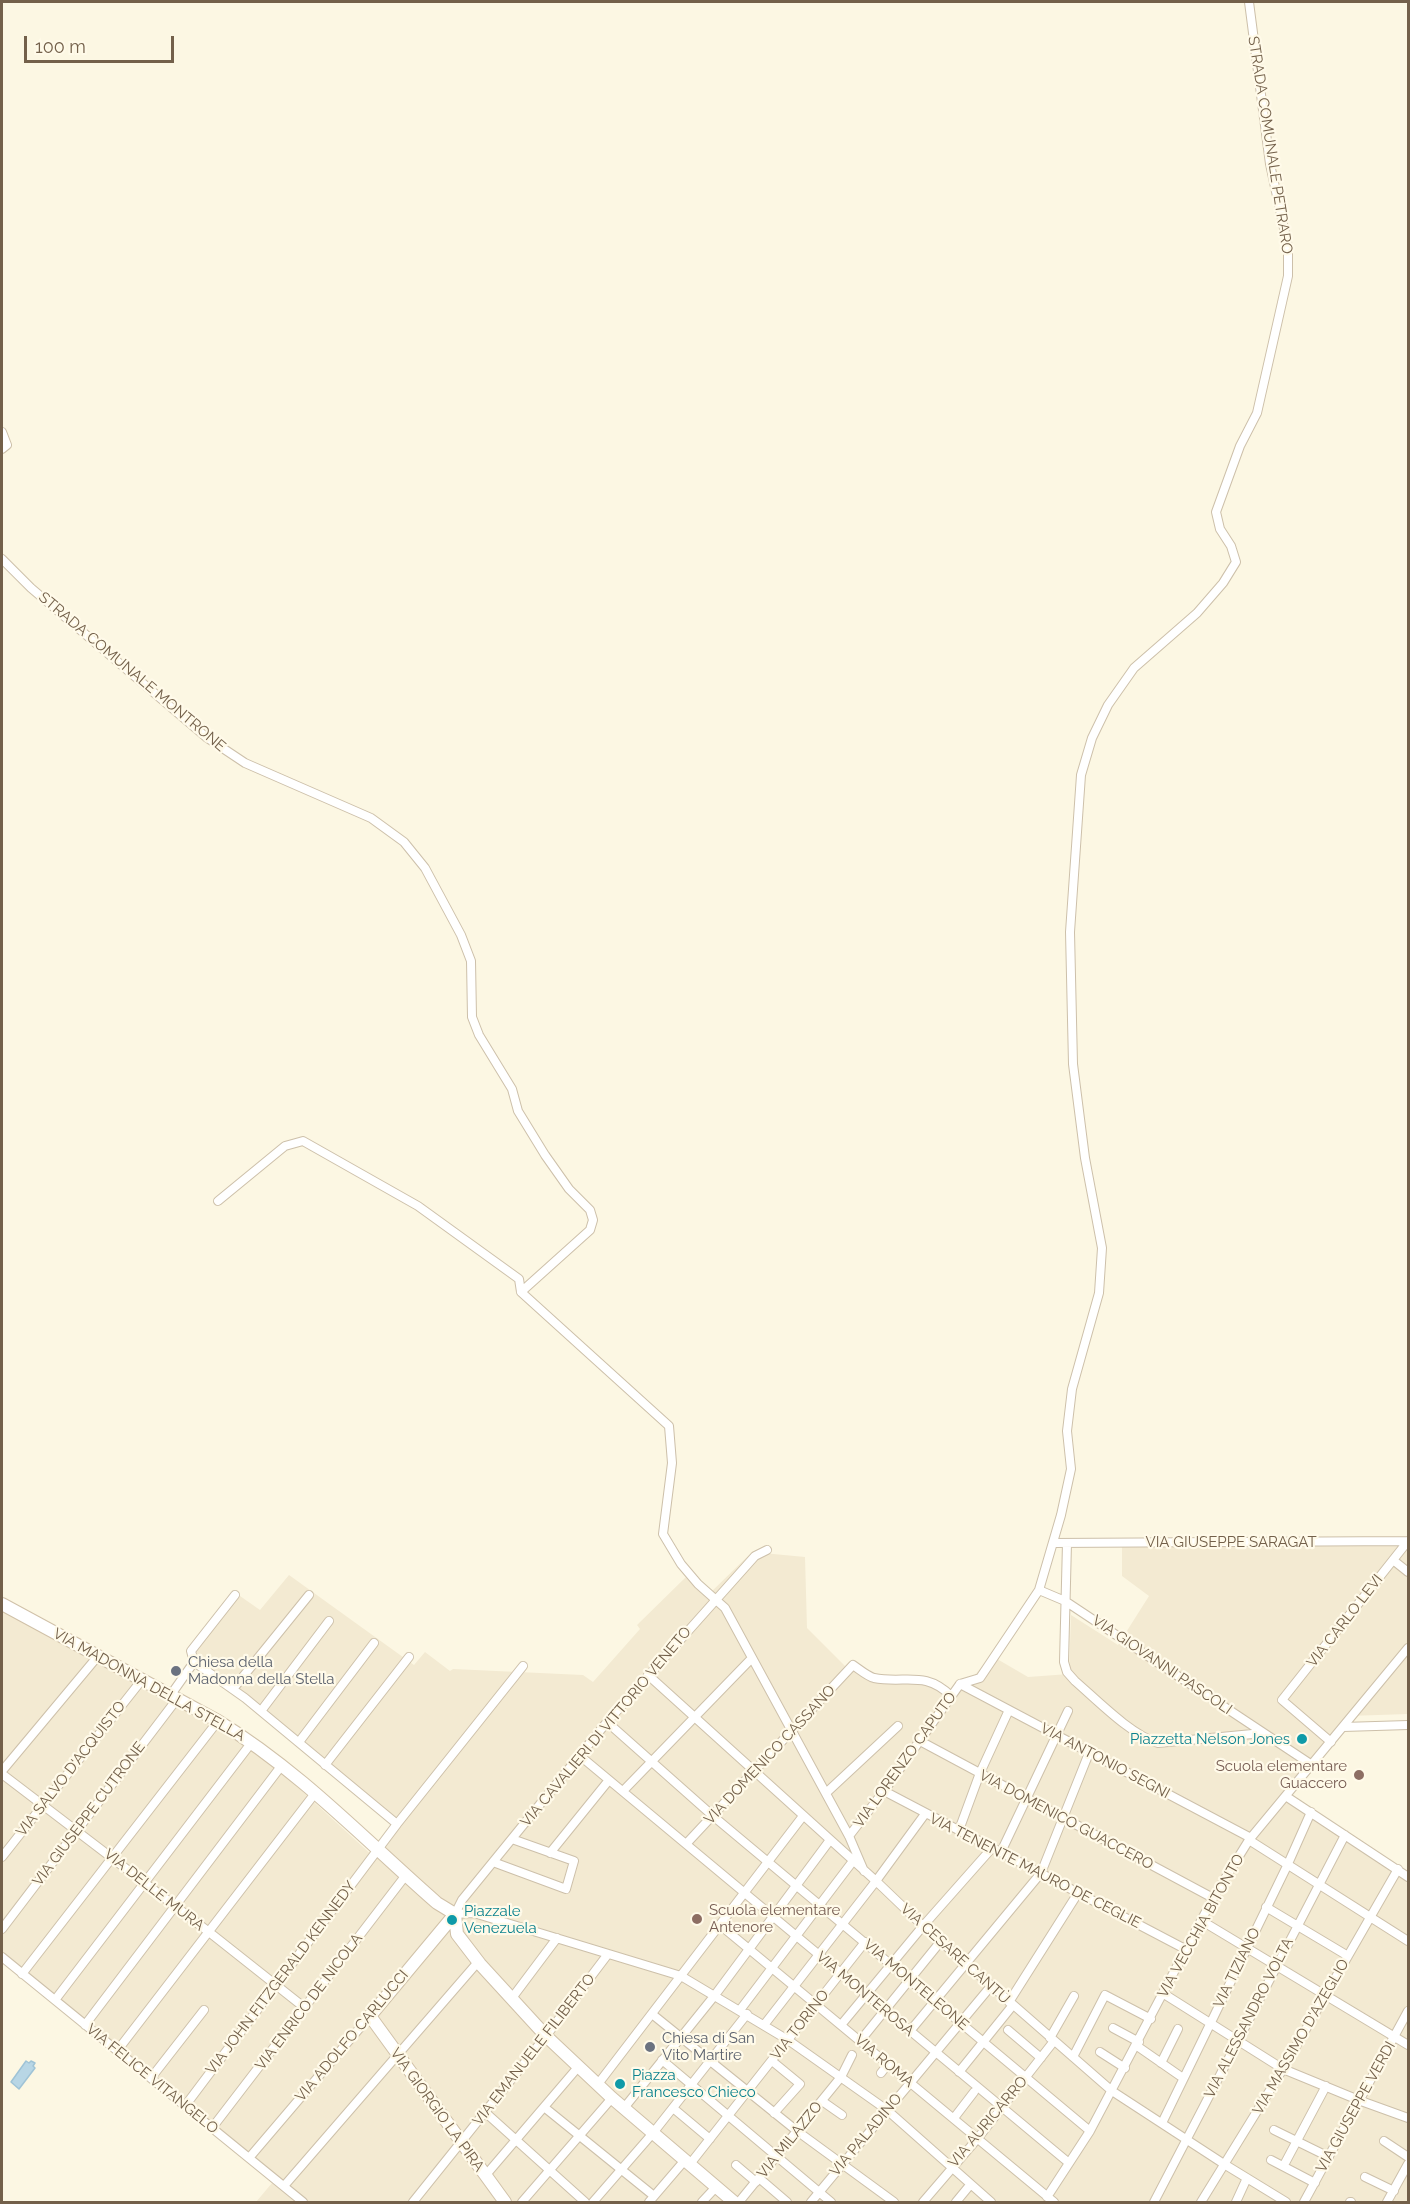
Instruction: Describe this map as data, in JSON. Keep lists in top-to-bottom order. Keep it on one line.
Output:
{"streets":{"street":["STRADA COMUNALE PETRARO","STRADA COMUNALE MONTRONE","VIA GIUSEPPE SARAGAT","VIA CARLO LEVI","VIA GIOVANNI PASCOLI","VIA MADONNA DELLA STELLA","VIA CAVALIERI DI VITTORIO VENETO","VIA DOMENICO CASSANO","VIA LORENZO CAPUTO","VIA ANTONIO SEGNI","VIA SALVO D'ACQUISTO","VIA GIUSEPPE CUTRONE","VIA DOMENICO GUACCERO","VIA TENENTE MAURO DE CEGLIE","VIA DELLE MURA","VIA VECCHIA BITONTO","VIA CESARE CANTÙ","VIA TIZIANO","VIA JOHN FITZGERALD KENNEDY","VIA MONTELEONE","VIA MONTEROSA","VIA ENRICO DE NICOLA","VIA ALESSANDRO VOLTA","VIA TORINO","VIA ADOLFO CARLUCCI","VIA MASSIMO D'AZEGLIO","VIA EMANUELE FILIBERTO","VIA ROMA","VIA FELICE VITANGELO","VIA GIUSEPPE VERDI","VIA GIORGIO LA PIRA","VIA AURICARRO","VIA PALADINO","VIA MILAZZO"]},"crossings":[["STRADA COMUNALE PETRARO","VIA GIUSEPPE SARAGAT"],["STRADA COMUNALE PETRARO","VIA GIOVANNI PASCOLI"],["STRADA COMUNALE PETRARO","VIA LORENZO CAPUTO"],["STRADA COMUNALE PETRARO","VIA ANTONIO SEGNI"],["VIA GIUSEPPE SARAGAT","VIA CARLO LEVI"],["VIA CARLO LEVI","VIA VECCHIA BITONTO"],["VIA GIOVANNI PASCOLI","VIA VECCHIA BITONTO"],["VIA MADONNA DELLA STELLA","VIA CAVALIERI DI VITTORIO VENETO"],["VIA MADONNA DELLA STELLA","VIA SALVO D'ACQUISTO"],["VIA MADONNA DELLA STELLA","VIA GIUSEPPE CUTRONE"],["VIA MADONNA DELLA STELLA","VIA JOHN FITZGERALD KENNEDY"],["VIA MADONNA DELLA STELLA","VIA ENRICO DE NICOLA"],["VIA MADONNA DELLA STELLA","VIA ADOLFO CARLUCCI"],["VIA CAVALIERI DI VITTORIO VENETO","VIA CESARE CANTÙ"],["VIA CAVALIERI DI VITTORIO VENETO","VIA MONTELEONE"],["VIA CAVALIERI DI VITTORIO VENETO","VIA MONTEROSA"],["VIA CAVALIERI DI VITTORIO VENETO","VIA ADOLFO CARLUCCI"],["VIA DOMENICO CASSANO","VIA LORENZO CAPUTO"],["VIA DOMENICO CASSANO","VIA CESARE CANTÙ"],["VIA DOMENICO CASSANO","VIA MONTELEONE"],["VIA DOMENICO CASSANO","VIA MONTEROSA"],["VIA LORENZO CAPUTO","VIA ANTONIO SEGNI"],["VIA LORENZO CAPUTO","VIA DOMENICO GUACCERO"],["VIA LORENZO CAPUTO","VIA TENENTE MAURO DE CEGLIE"],["VIA ANTONIO SEGNI","VIA VECCHIA BITONTO"],["VIA ANTONIO SEGNI","VIA TIZIANO"],["VIA ANTONIO SEGNI","VIA ALESSANDRO VOLTA"],["VIA ANTONIO SEGNI","VIA MASSIMO D'AZEGLIO"],["VIA SALVO D'ACQUISTO","VIA DELLE MURA"],["VIA GIUSEPPE CUTRONE","VIA DELLE MURA"],["VIA DOMENICO GUACCERO","VIA VECCHIA BITONTO"],["VIA TENENTE MAURO DE CEGLIE","VIA VECCHIA BITONTO"],["VIA DELLE MURA","VIA JOHN FITZGERALD KENNEDY"],["VIA DELLE MURA","VIA ENRICO DE NICOLA"],["VIA VECCHIA BITONTO","VIA CESARE CANTÙ"],["VIA VECCHIA BITONTO","VIA MONTELEONE"],["VIA VECCHIA BITONTO","VIA MONTEROSA"],["VIA VECCHIA BITONTO","VIA ROMA"],["VIA CESARE CANTÙ","VIA TIZIANO"],["VIA CESARE CANTÙ","VIA ALESSANDRO VOLTA"],["VIA CESARE CANTÙ","VIA MASSIMO D'AZEGLIO"],["VIA CESARE CANTÙ","VIA AURICARRO"],["VIA CESARE CANTÙ","VIA PALADINO"],["VIA JOHN FITZGERALD KENNEDY","VIA FELICE VITANGELO"],["VIA MONTELEONE","VIA TORINO"],["VIA MONTELEONE","VIA AURICARRO"],["VIA MONTELEONE","VIA PALADINO"],["VIA MONTEROSA","VIA TORINO"],["VIA MONTEROSA","VIA AURICARRO"],["VIA MONTEROSA","VIA PALADINO"],["VIA ENRICO DE NICOLA","VIA FELICE VITANGELO"],["VIA TORINO","VIA ROMA"],["VIA ADOLFO CARLUCCI","VIA FELICE VITANGELO"],["VIA ADOLFO CARLUCCI","VIA GIORGIO LA PIRA"],["VIA EMANUELE FILIBERTO","VIA GIORGIO LA PIRA"],["VIA ROMA","VIA AURICARRO"],["VIA ROMA","VIA PALADINO"]],"places":["Chiesa della Madonna della Stella","Piazzetta Nelson Jones","Scuola elementare Guaccero","Scuola elementare Antenore","Piazzale Venezuela","Chiesa di San Vito Martire","Piazza Francesco Chieco"],"scale_bar":"100 m"}
